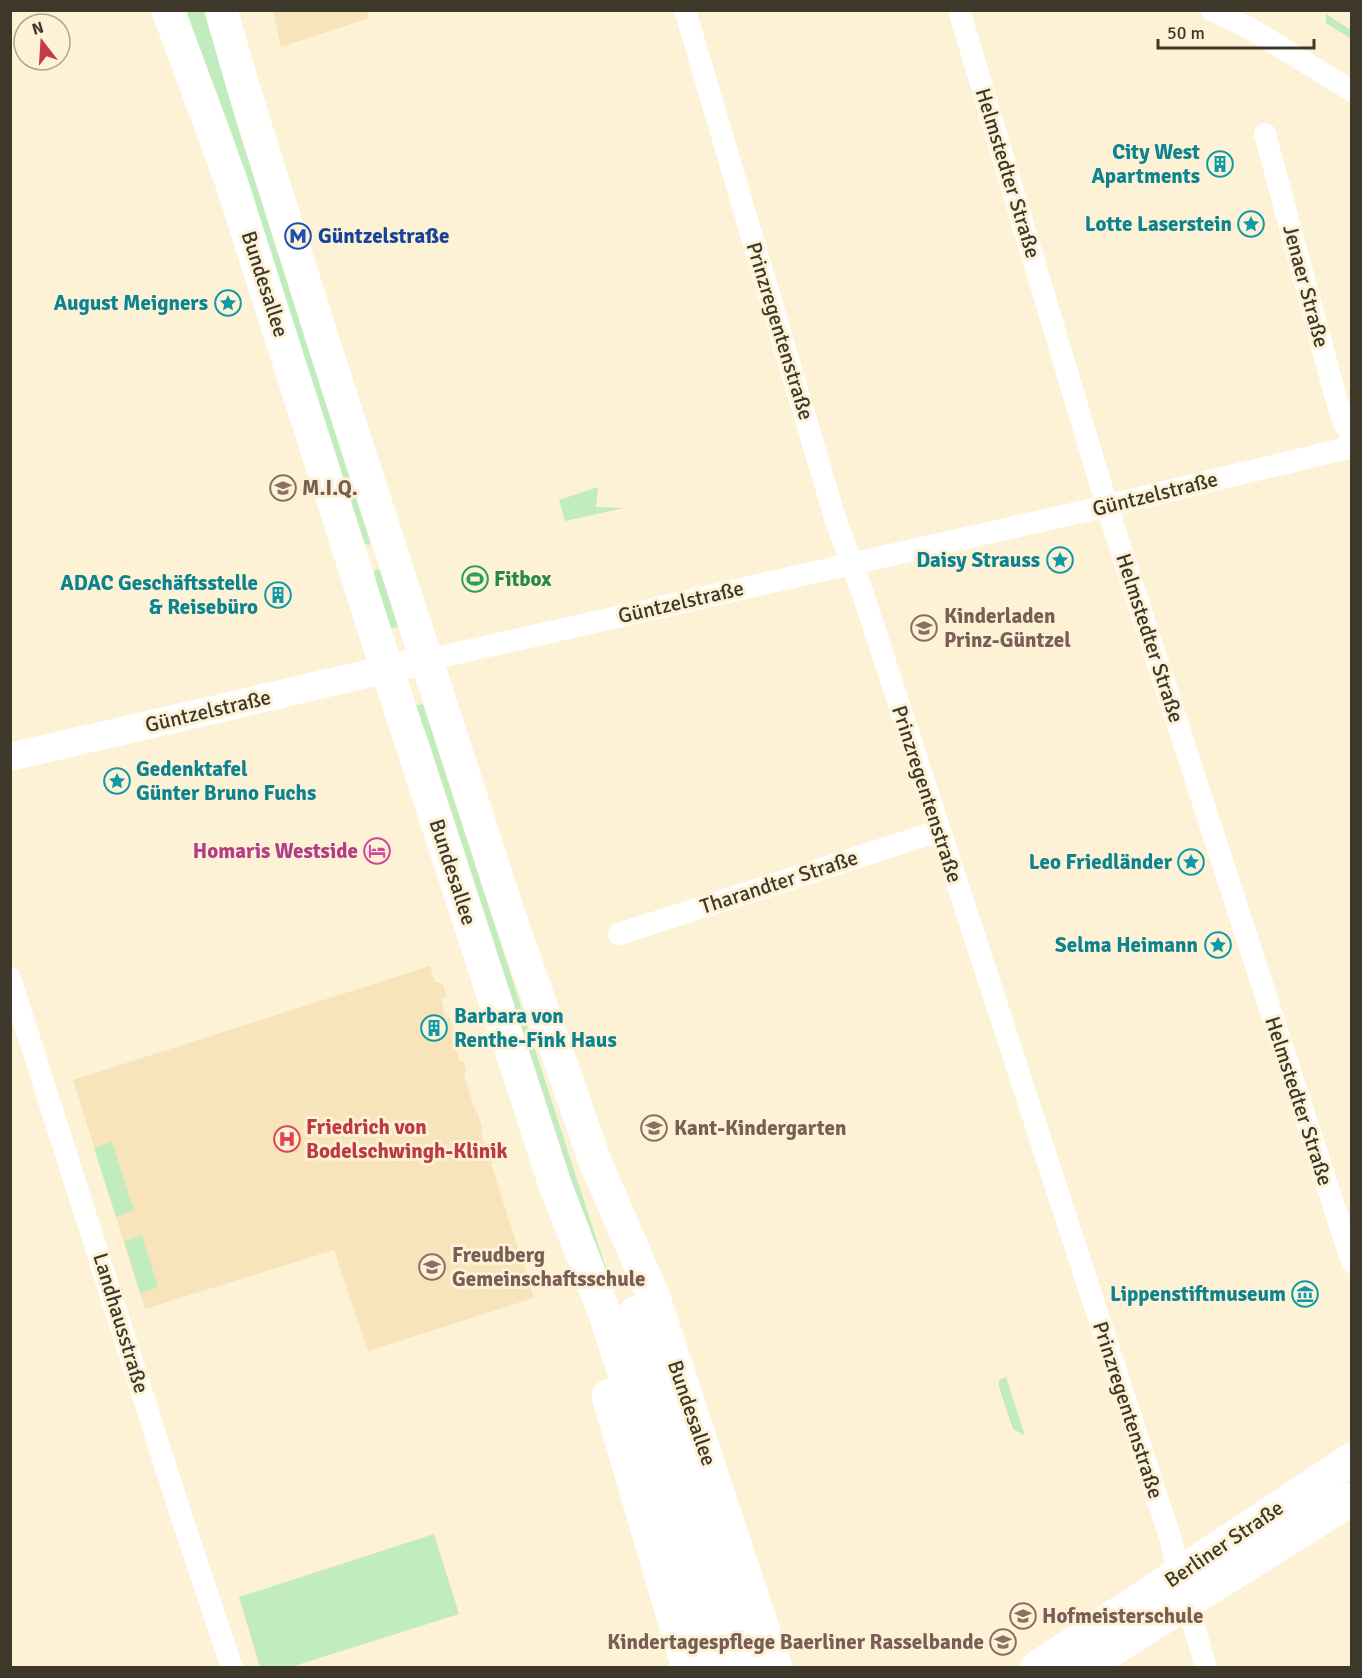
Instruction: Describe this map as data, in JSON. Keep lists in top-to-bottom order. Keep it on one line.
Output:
{"streets":{"main road":["Bundesallee","Berliner Straße"],"street":["Helmstedter Straße","Jenaer Straße","Prinzregentenstraße","Güntzelstraße","Tharandter Straße","Landhausstraße"]},"crossings":[["Helmstedter Straße","Güntzelstraße"],["Bundesallee","Güntzelstraße"],["Prinzregentenstraße","Güntzelstraße"],["Prinzregentenstraße","Tharandter Straße"],["Prinzregentenstraße","Berliner Straße"]],"places":{"building":["City West Apartments","ADAC Geschäftsstelle & Reisebüro","Barbara von Renthe-Fink Haus"],"place":["Lotte Laserstein","August Meigners","Daisy Strauss","Gedenktafel Günter Bruno Fuchs","Leo Friedländer","Selma Heimann"],"metro station":["Güntzelstraße"],"school or university":["M.I.Q.","Kinderladen Prinz-Güntzel","Kant-Kindergarten","Freudberg Gemeinschaftsschule","Hofmeisterschule","Kindertagespflege Baerliner Rasselbande"],"sports":["Fitbox"],"hotel":["Homaris Westside"],"hospital":["Friedrich von Bodelschwingh-Klinik"],"museum":["Lippenstiftmuseum"]},"scale_bar":"50 m","north":"top"}
